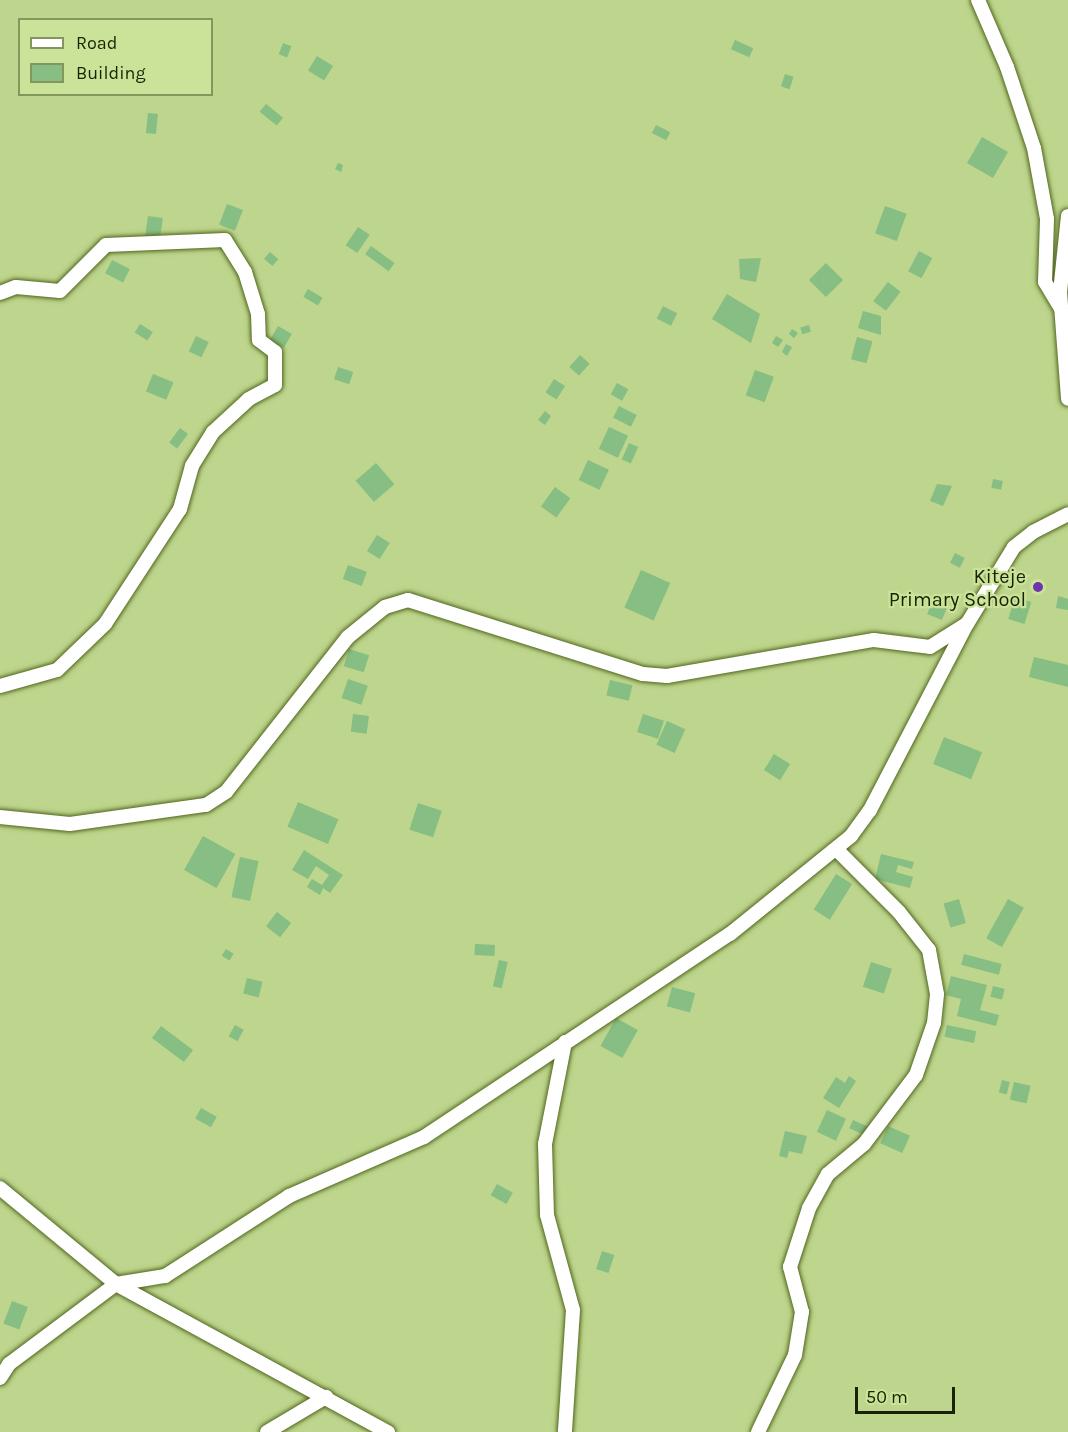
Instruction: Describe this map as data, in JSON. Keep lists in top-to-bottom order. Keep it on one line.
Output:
{"places":["Kiteje Primary School"],"legend":["Road","Building"],"scale_bar":"50 m"}
